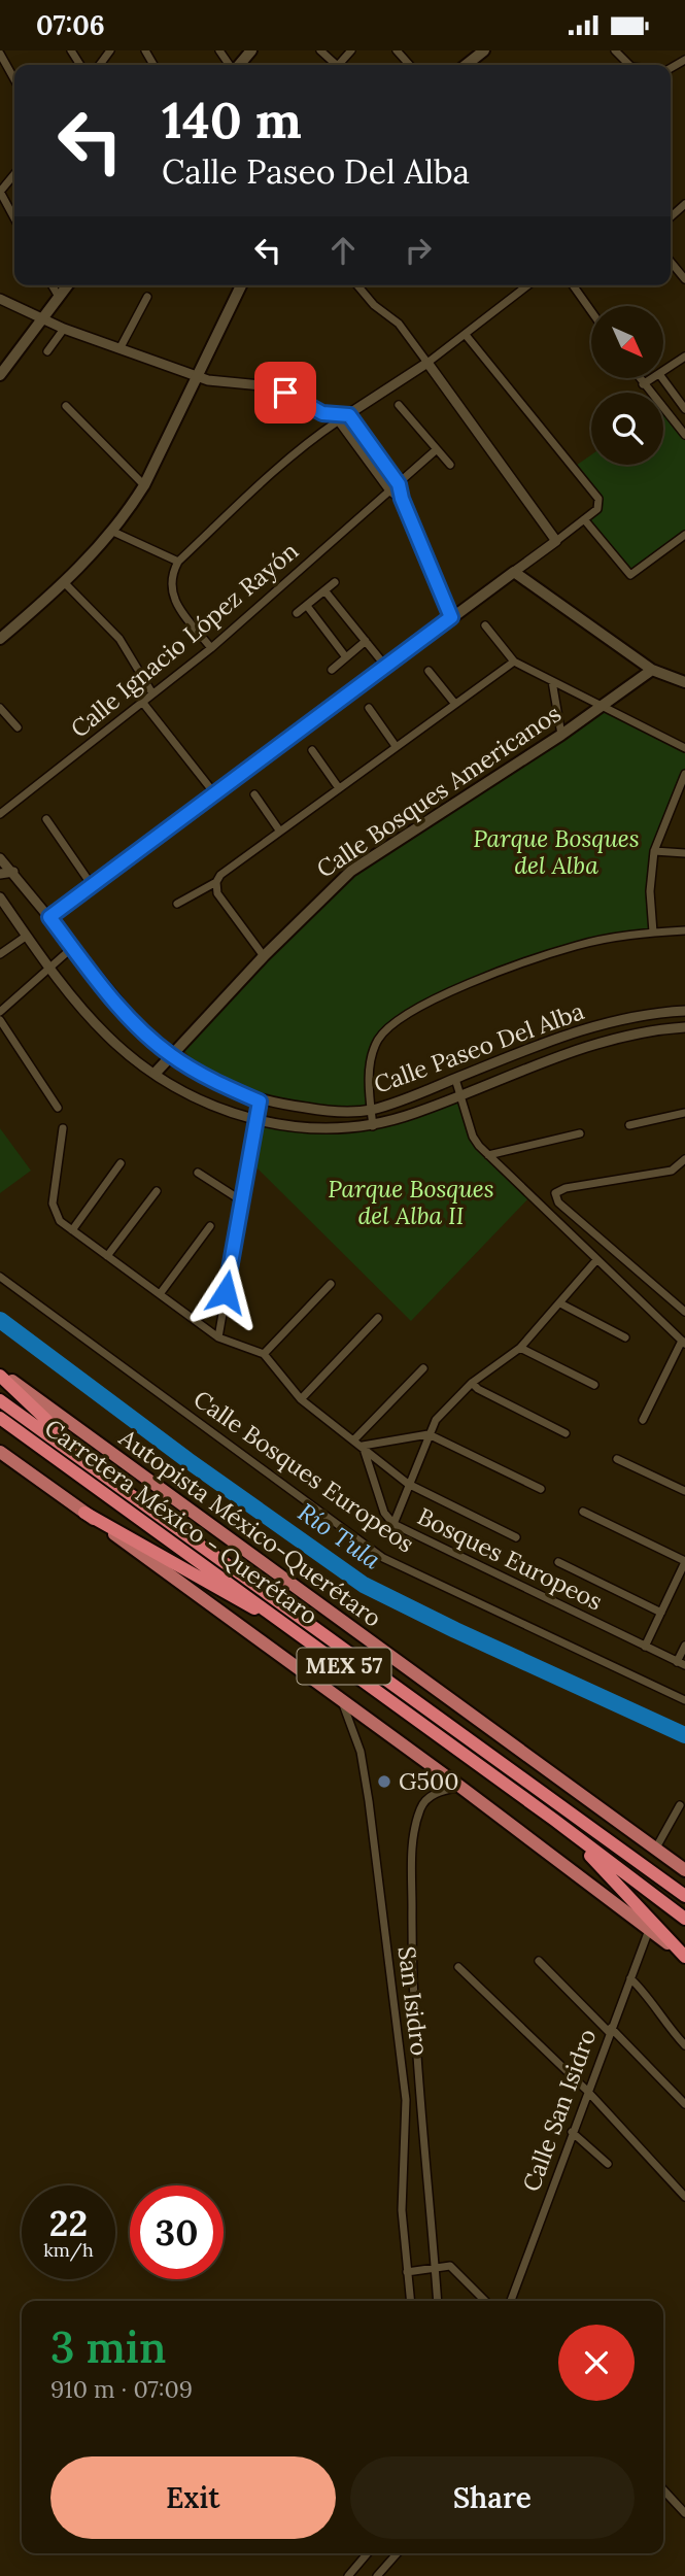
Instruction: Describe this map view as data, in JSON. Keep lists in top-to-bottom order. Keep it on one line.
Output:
{"streets":{"highway":["Carretera México - Querétaro","MEX 57"],"main road":["Calle Bosques Americanos","Autopista México-Querétaro"],"street":["Calle Ignacio López Rayón","Calle Paseo Del Alba","Calle Bosques Europeos","Bosques Europeos","San Isidro","Calle San Isidro"]},"crossings":[["Calle Bosques Americanos","Calle Paseo Del Alba"]],"water":["Río Tula"],"parks":["Parque Bosques del Alba","Parque Bosques del Alba II"],"places":["G500"],"north":"bottom right","page":{"status":"07:06","turn":["140 m","Calle Paseo Del Alba"],"speed":"22 km/h","limit":"30","heading":["3 min","910 m · 07:09"],"buttons":["Exit","Share"]}}
